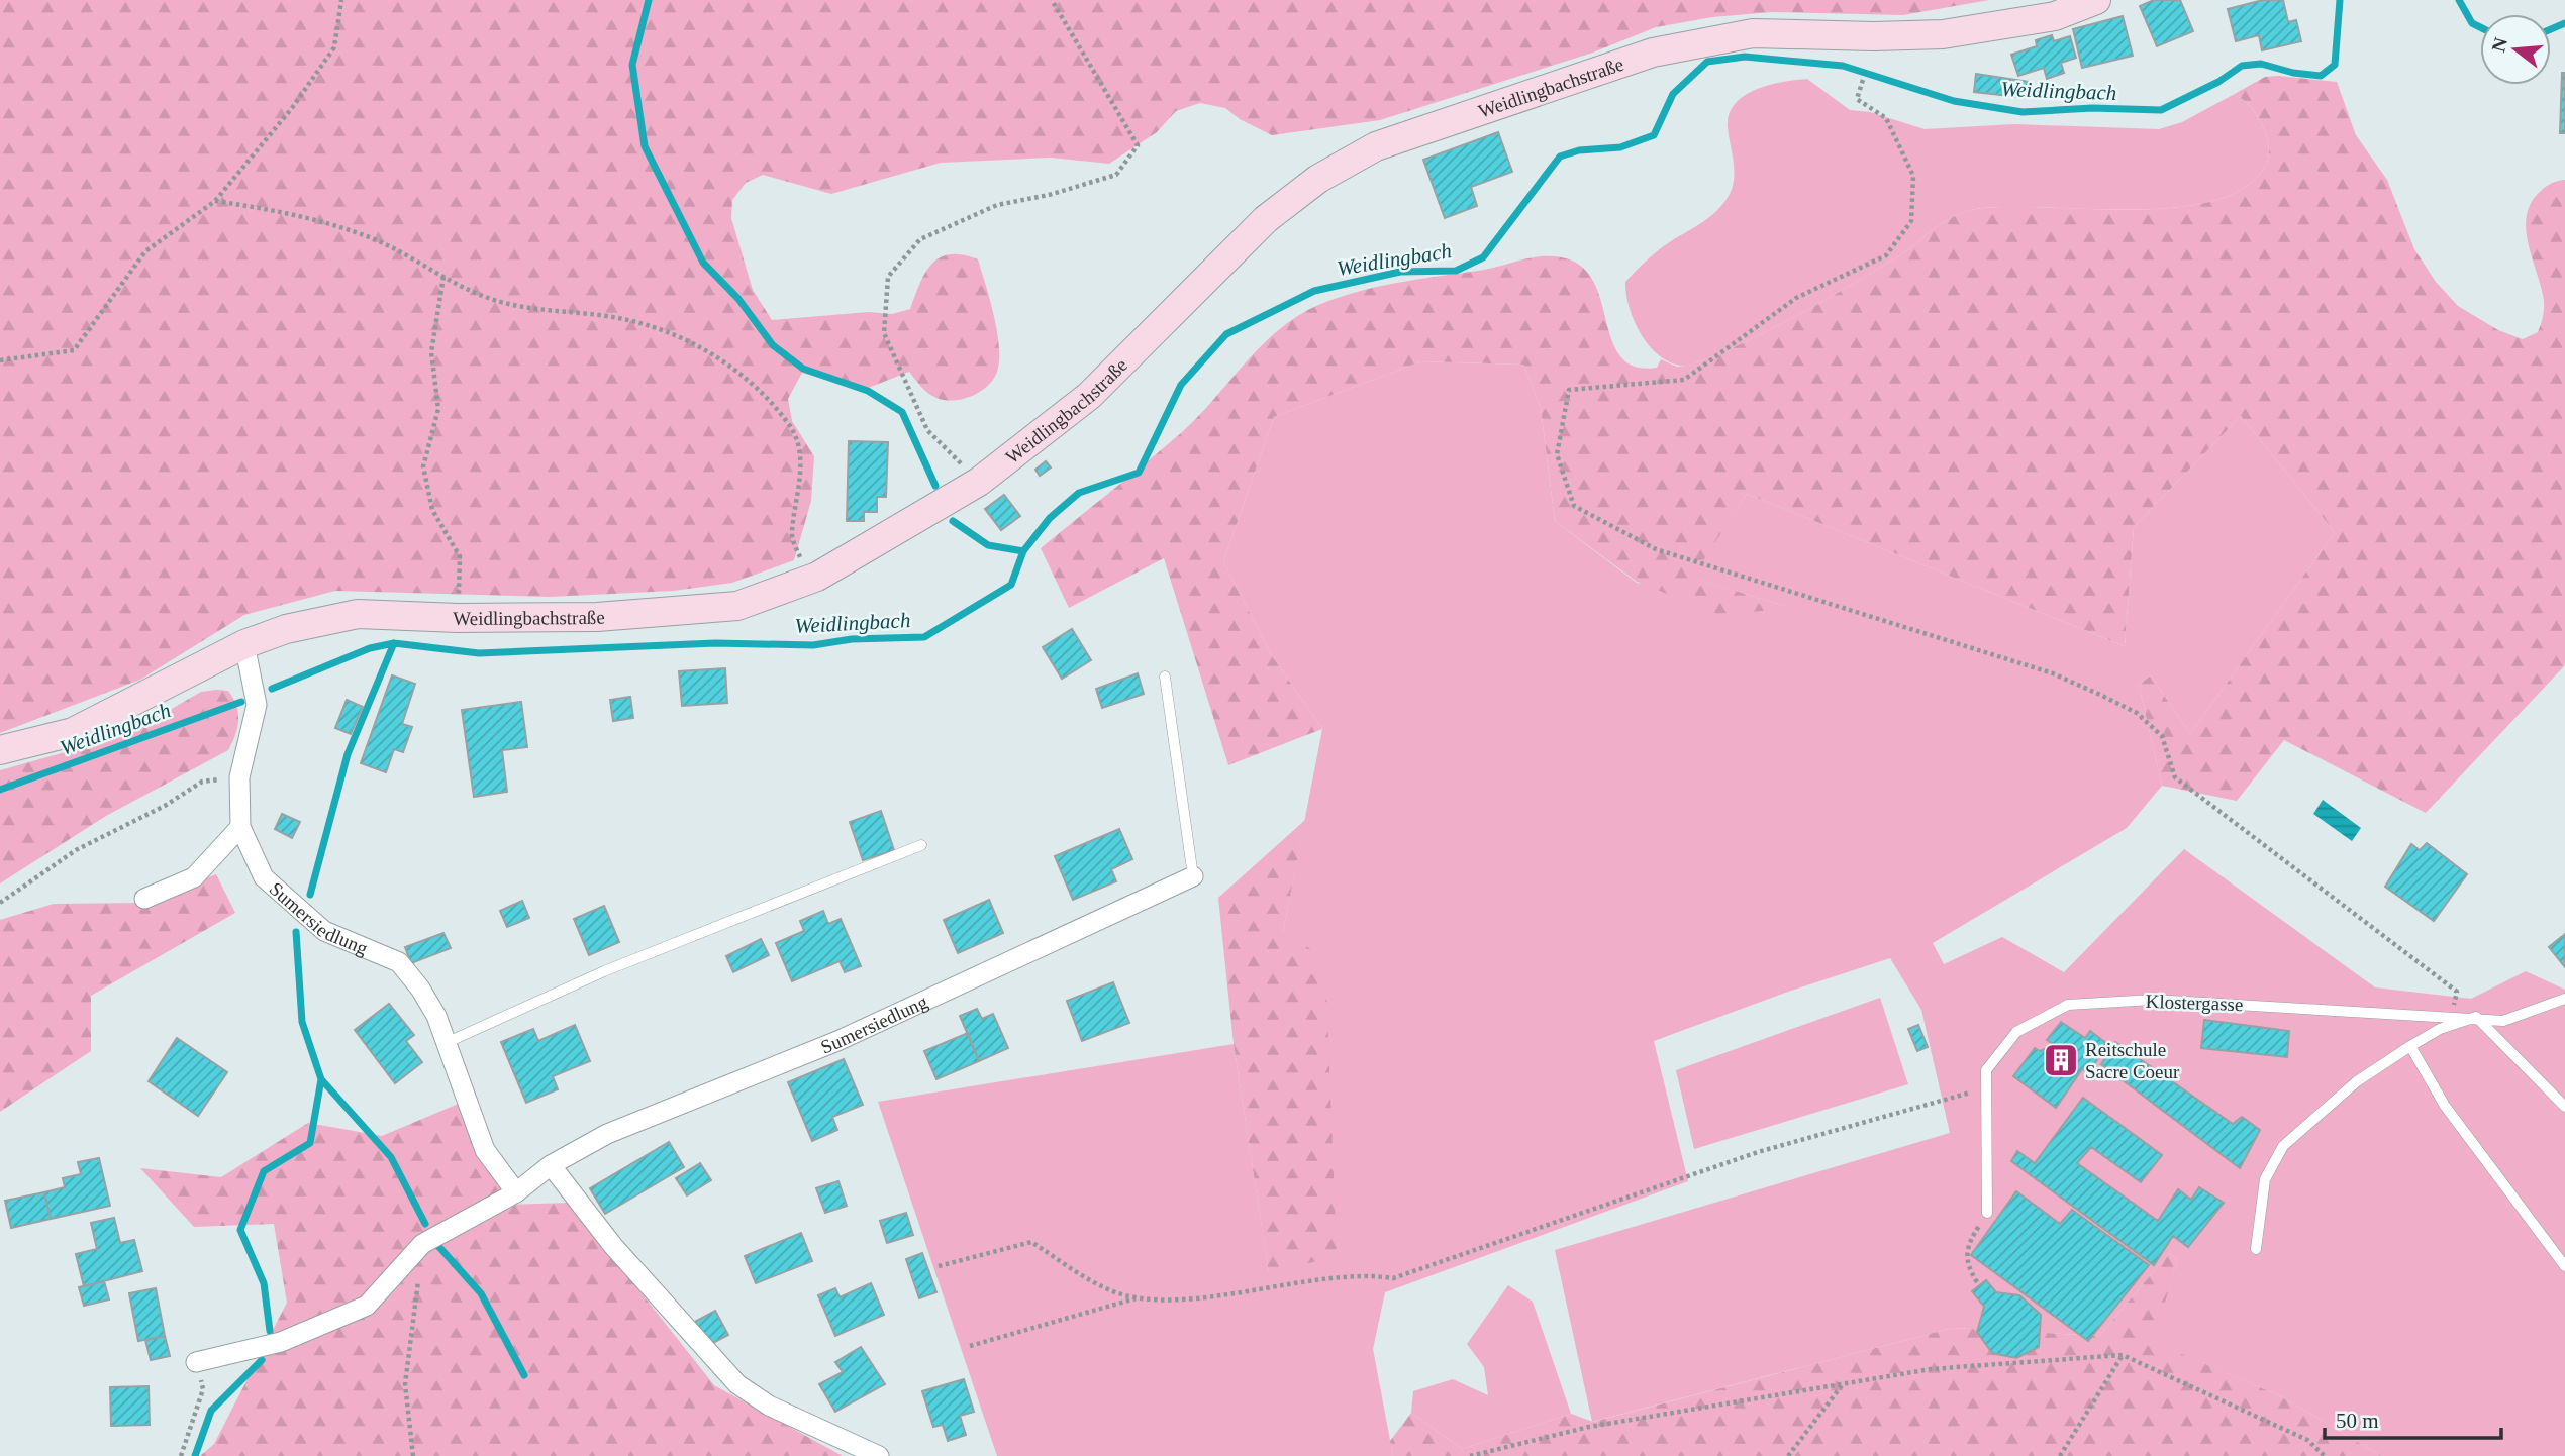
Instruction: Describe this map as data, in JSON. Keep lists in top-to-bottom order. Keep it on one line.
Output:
{"streets":{"main road":["Weidlingbachstraße"],"street":["Sumersiedlung"],"lane":["Klostergasse"]},"crossings":[["Weidlingbachstraße","Sumersiedlung"]],"water":["Weidlingbach"],"places":{"building":["Reitschule Sacre Coeur"]},"scale_bar":"50 m","north":"left"}
